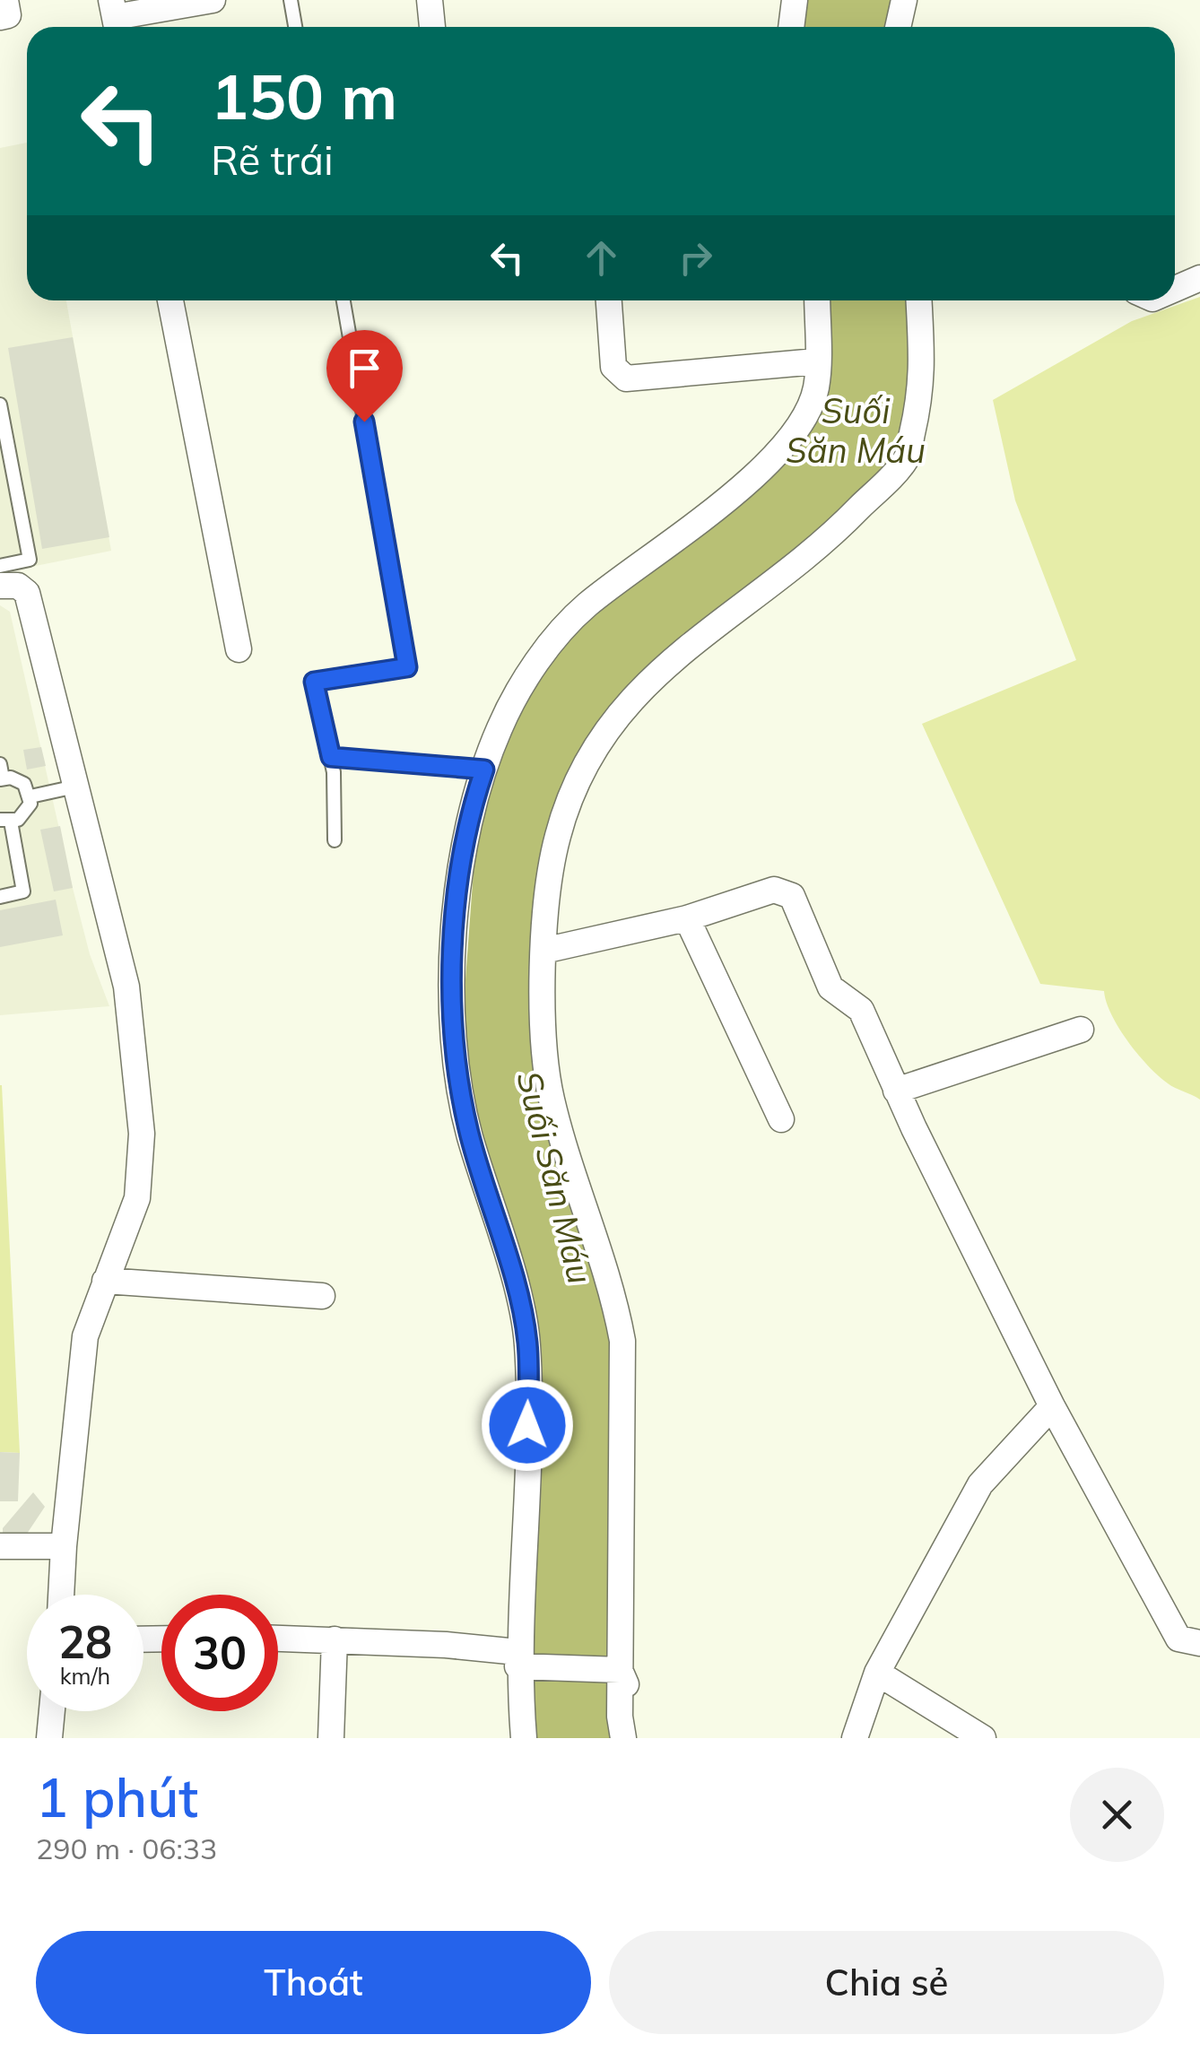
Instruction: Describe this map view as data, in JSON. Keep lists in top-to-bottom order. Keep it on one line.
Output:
{"water":["Suối Săn Máu"],"page":{"turn":["150 m","Rẽ trái"],"speed":"28 km/h","limit":"30","heading":["1 phút","290 m · 06:33"],"buttons":["Thoát","Chia sẻ"]}}
